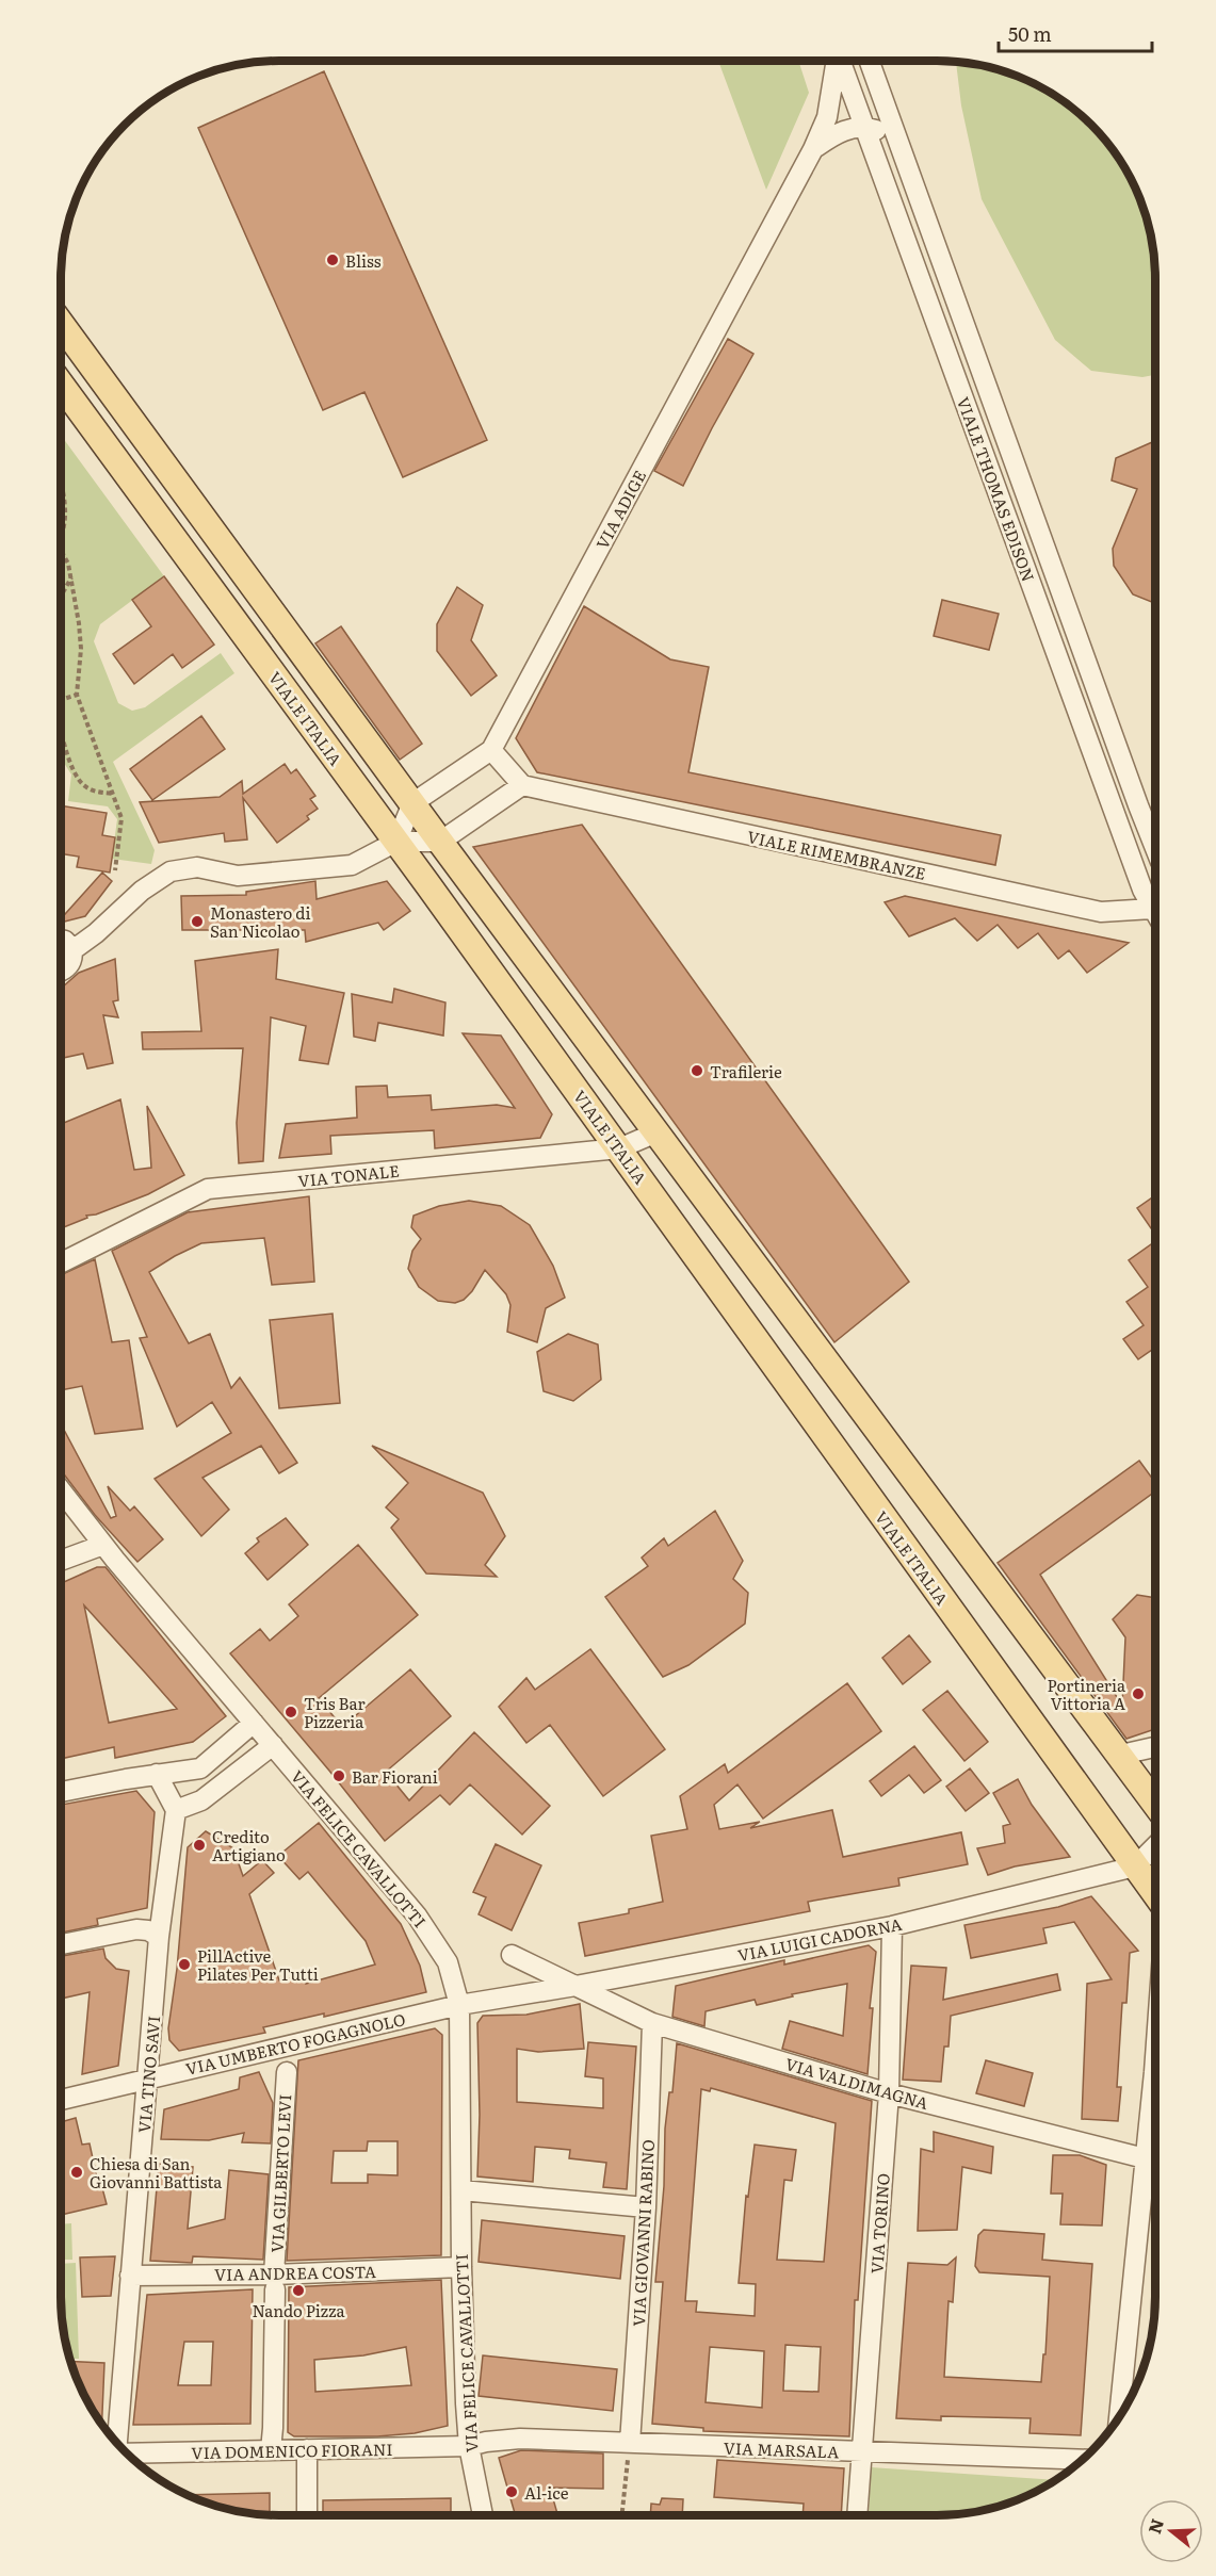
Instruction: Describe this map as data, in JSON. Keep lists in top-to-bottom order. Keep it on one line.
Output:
{"streets":{"main road":["VIALE ITALIA"],"street":["VIALE THOMAS EDISON","VIA ADIGE","VIALE RIMEMBRANZE","VIA TONALE","VIA FELICE CAVALLOTTI","VIA LUIGI CADORNA","VIA UMBERTO FOGAGNOLO","VIA TINO SAVI","VIA VALDIMAGNA","VIA GILBERTO LEVI","VIA TORINO","VIA GIOVANNI RABINO","VIA ANDREA COSTA","VIA MARSALA","VIA DOMENICO FIORANI"]},"crossings":[["VIALE THOMAS EDISON","VIA ADIGE"],["VIALE ITALIA","VIA TONALE"],["VIALE ITALIA","VIA LUIGI CADORNA"],["VIA FELICE CAVALLOTTI","VIA LUIGI CADORNA"],["VIA FELICE CAVALLOTTI","VIA UMBERTO FOGAGNOLO"],["VIA FELICE CAVALLOTTI","VIA ANDREA COSTA"],["VIA FELICE CAVALLOTTI","VIA MARSALA"],["VIA FELICE CAVALLOTTI","VIA DOMENICO FIORANI"],["VIA LUIGI CADORNA","VIA UMBERTO FOGAGNOLO"],["VIA LUIGI CADORNA","VIA VALDIMAGNA"],["VIA LUIGI CADORNA","VIA TORINO"],["VIA UMBERTO FOGAGNOLO","VIA TINO SAVI"],["VIA TINO SAVI","VIA ANDREA COSTA"],["VIA VALDIMAGNA","VIA TORINO"],["VIA VALDIMAGNA","VIA GIOVANNI RABINO"],["VIA GILBERTO LEVI","VIA ANDREA COSTA"],["VIA GILBERTO LEVI","VIA DOMENICO FIORANI"],["VIA TORINO","VIA MARSALA"],["VIA GIOVANNI RABINO","VIA MARSALA"],["VIA MARSALA","VIA DOMENICO FIORANI"]],"places":["Bliss","Monastero di San Nicolao","Trafilerie","Portineria Vittoria A","Tris Bar Pizzeria","Bar Fiorani","Credito Artigiano","PillActive Pilates Per Tutti","Chiesa di San Giovanni Battista","Nando Pizza","Al-ice"],"scale_bar":"50 m","north":"left"}
